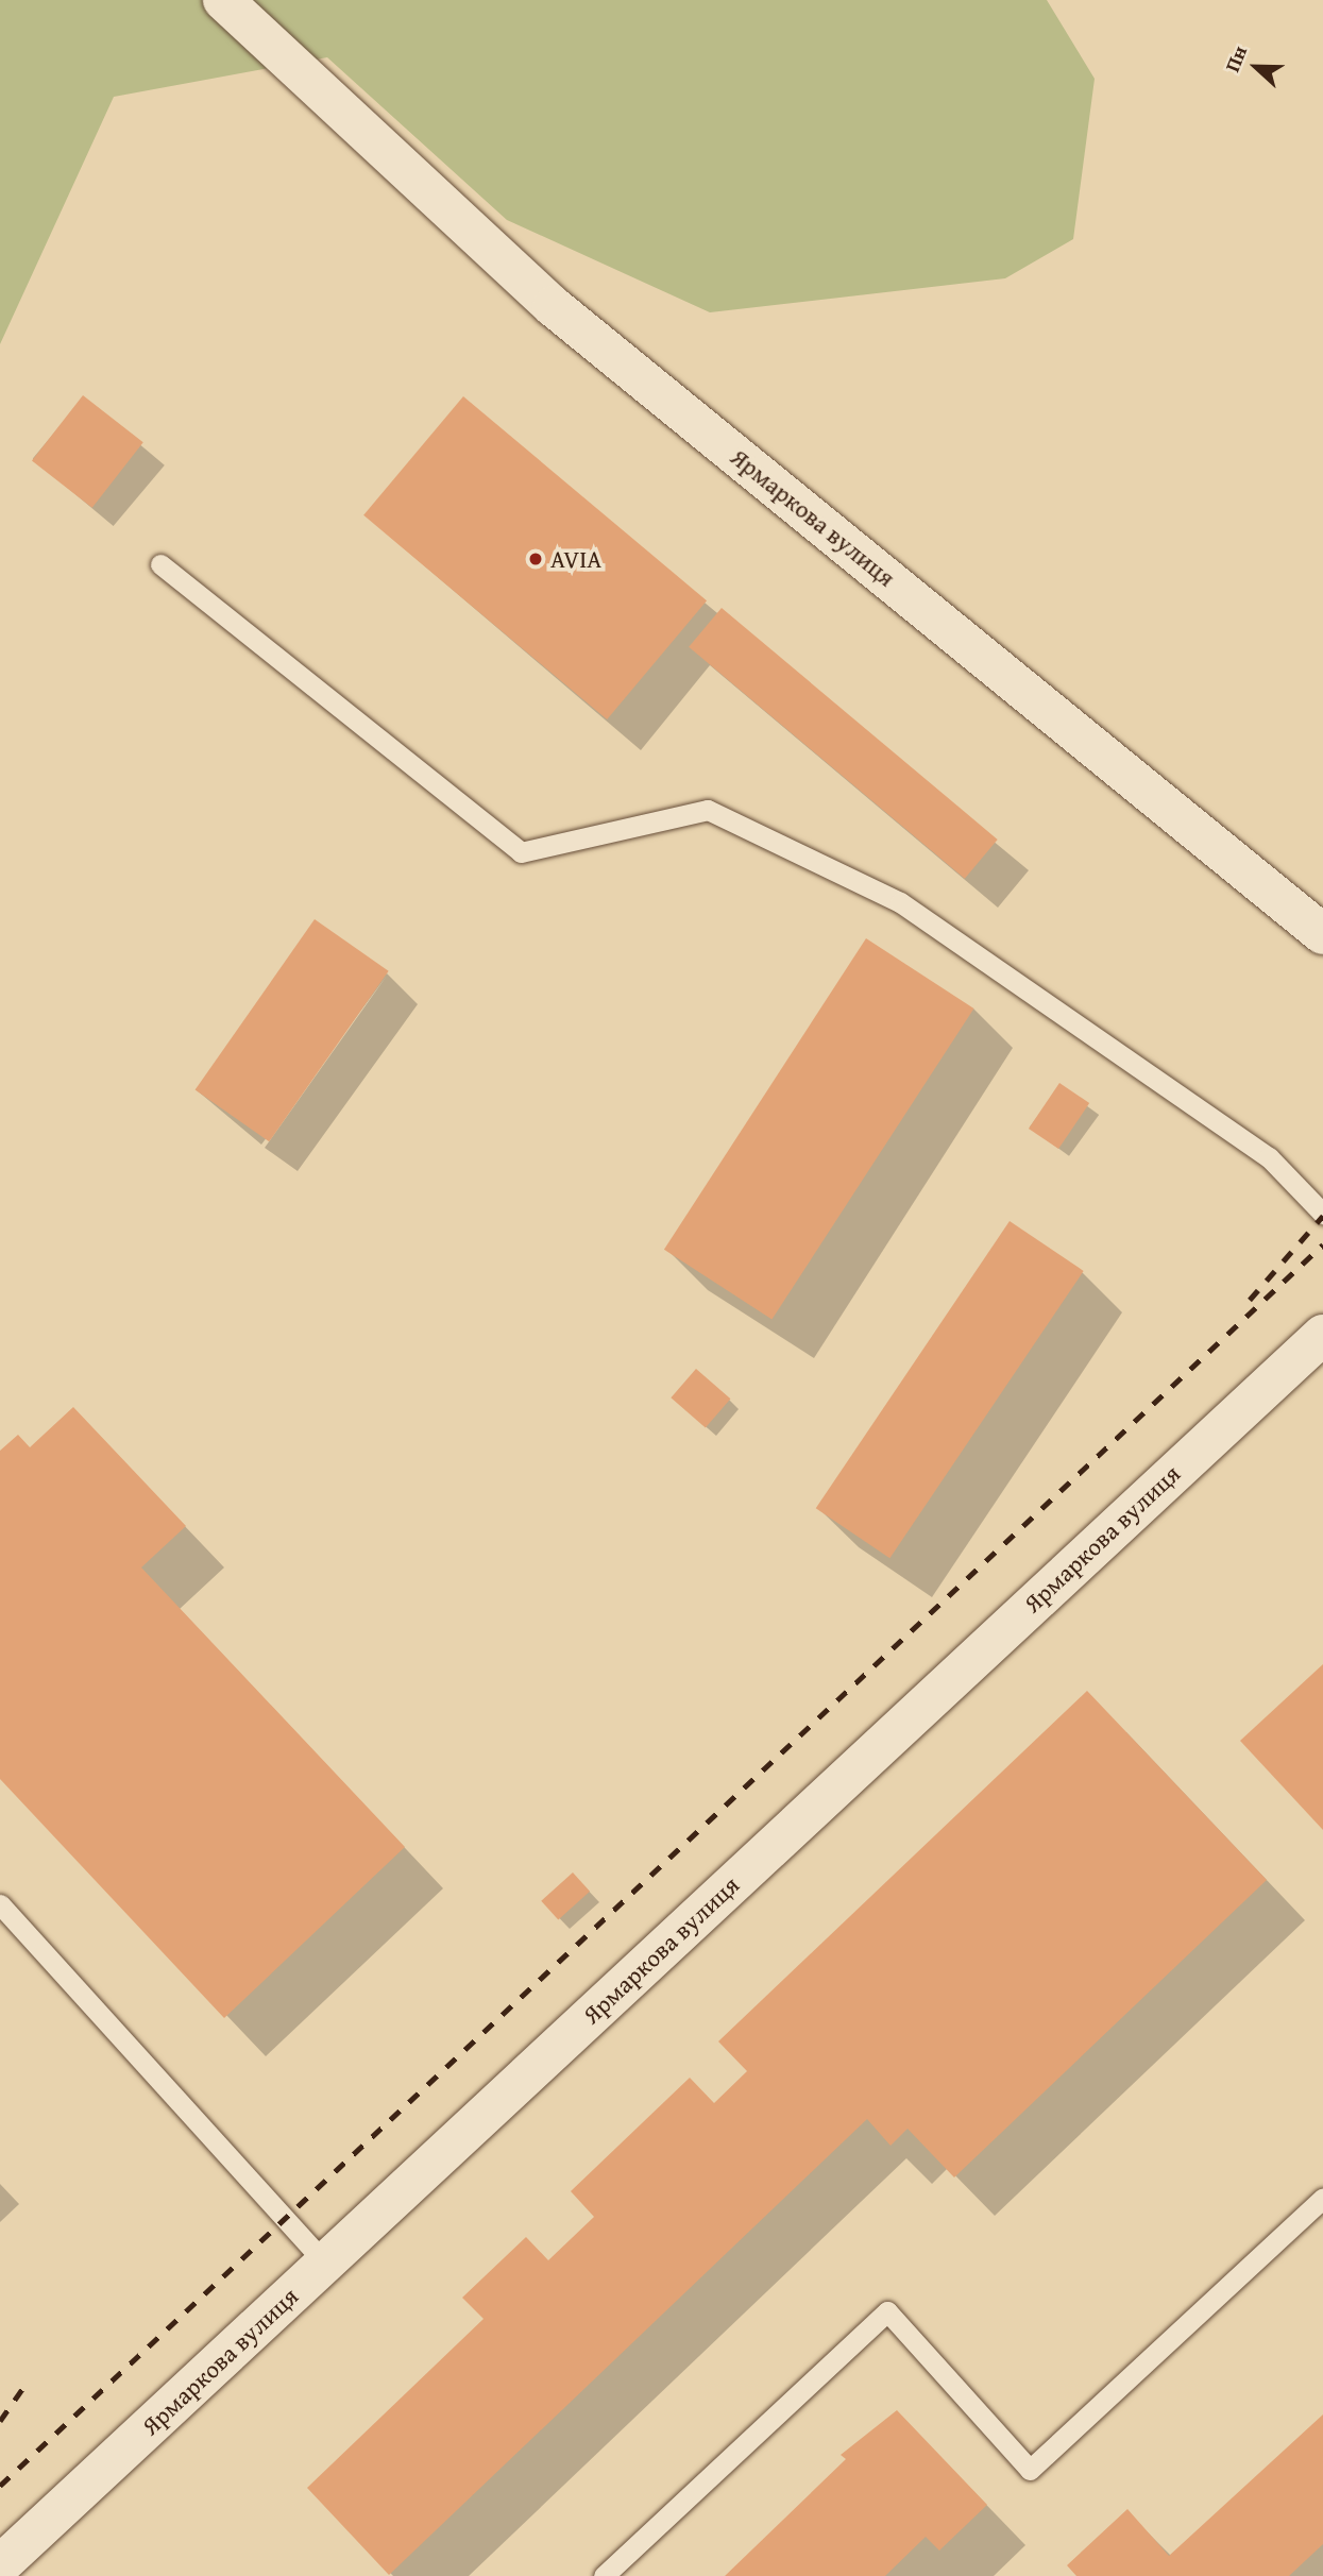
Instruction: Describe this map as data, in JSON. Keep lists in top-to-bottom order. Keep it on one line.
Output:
{"streets":{"street":["Ярмаркова вулиця"]},"places":["AVIA"],"north":"left"}
